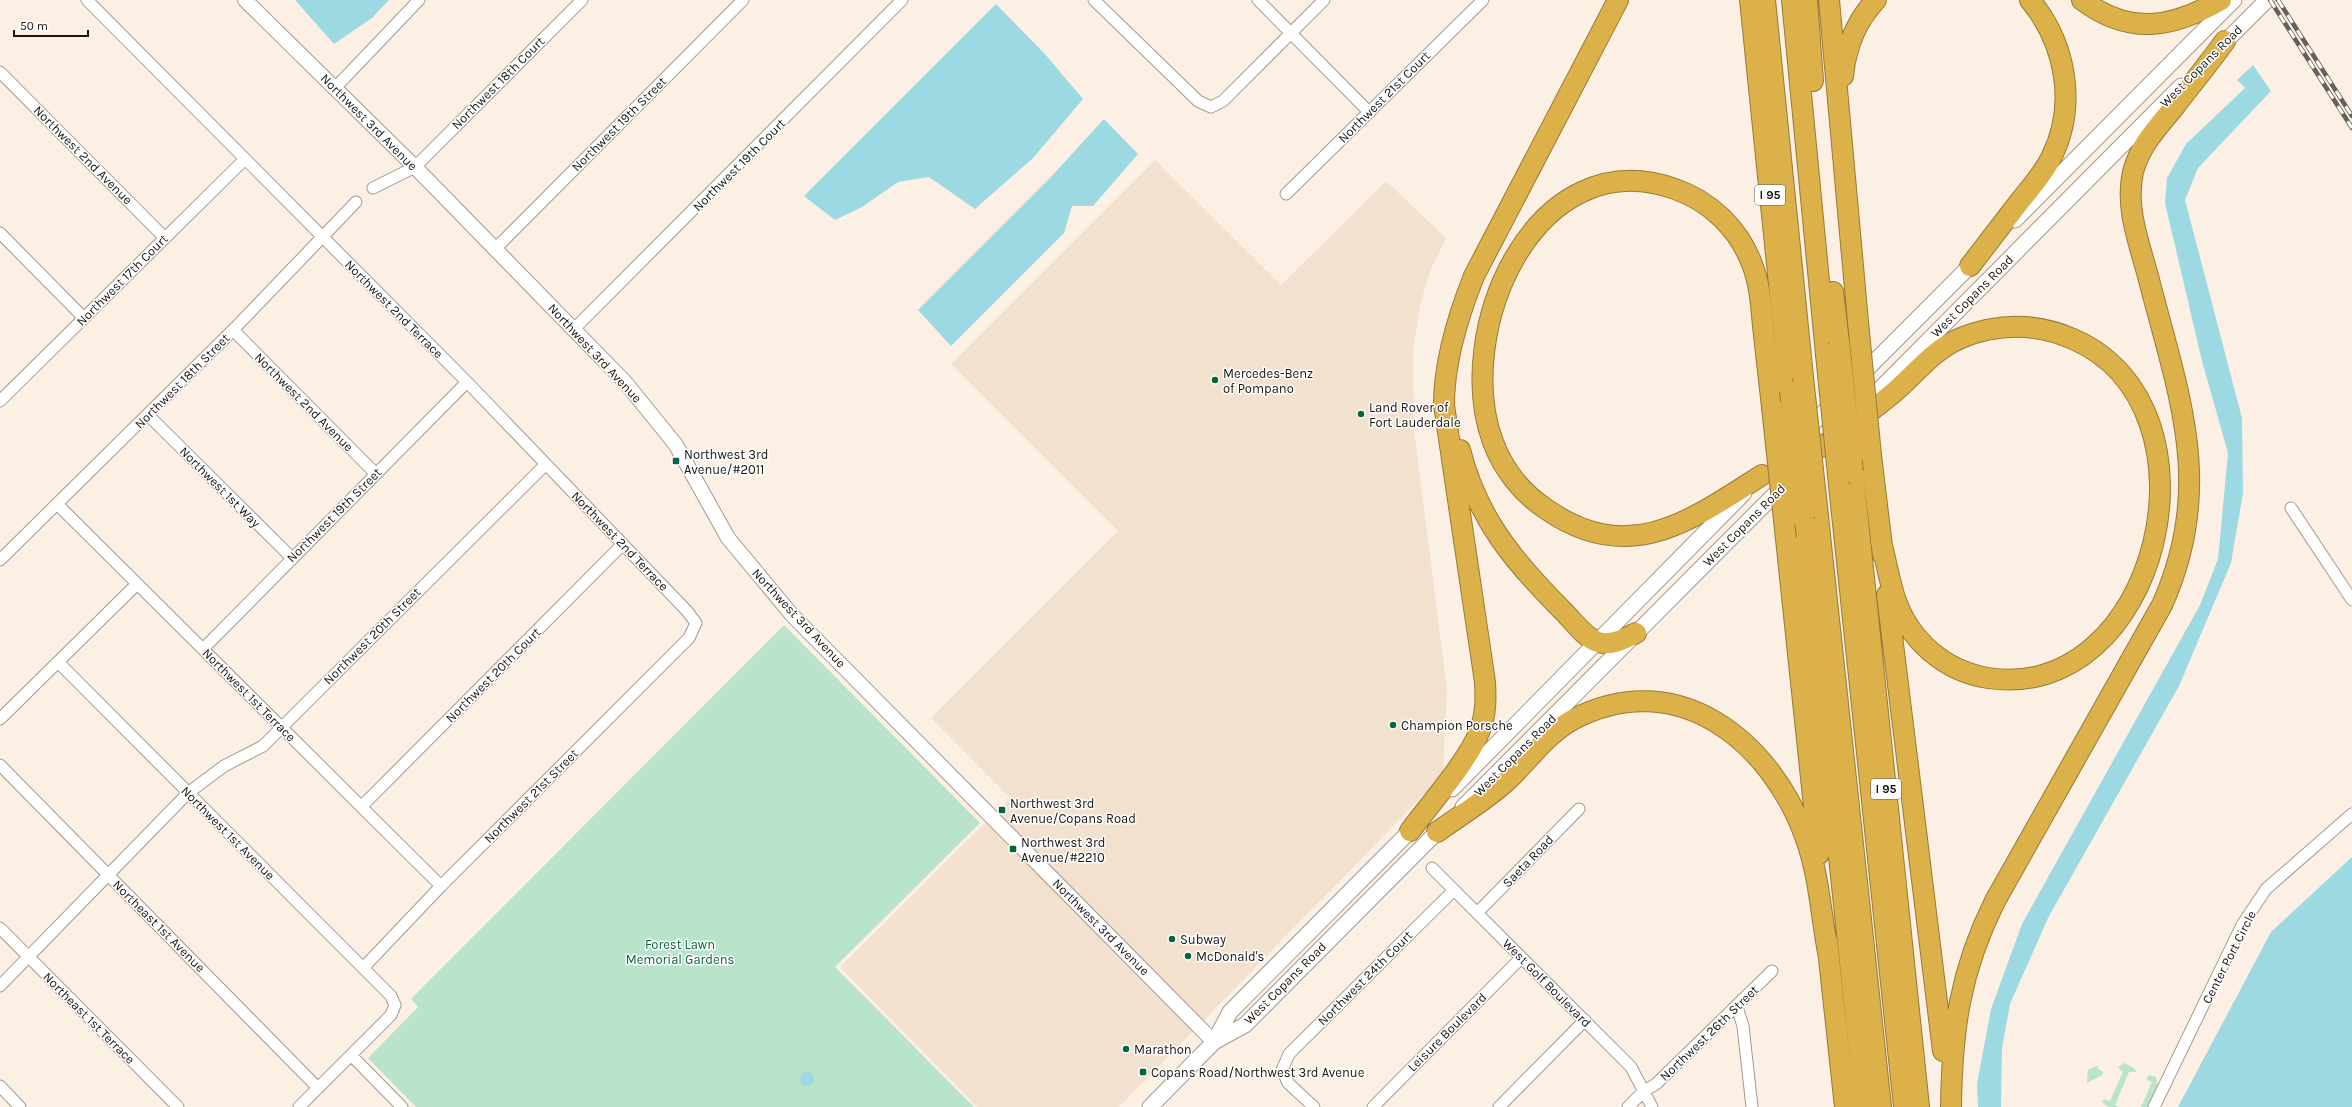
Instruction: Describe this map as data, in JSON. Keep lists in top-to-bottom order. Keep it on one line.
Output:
{"streets":{"highway":["I 95"],"main road":["West Copans Road"],"street":["Northwest 18th Court","Northwest 21st Court","Northwest 3rd Avenue","Northwest 19th Street","Northwest 2nd Avenue","Northwest 19th Court","Northwest 17th Court","Northwest 2nd Terrace","Northwest 18th Street","Northwest 1st Way","Northwest 20th Street","Northwest 20th Court","Northwest 1st Terrace","Northwest 21st Street","Northwest 1st Avenue","Saeta Road","Northeast 1st Avenue","Center Port Circle","Northwest 24th Court","West Golf Boulevard","Northeast 1st Terrace","Leisure Boulevard","Northwest 26th Street"]},"crossings":[["West Copans Road","Northwest 3rd Avenue"],["Northwest 18th Court","Northwest 3rd Avenue"],["Northwest 3rd Avenue","Northwest 19th Street"],["Northwest 3rd Avenue","Northwest 19th Court"],["Northwest 19th Street","Northwest 2nd Avenue"],["Northwest 19th Street","Northwest 2nd Terrace"],["Northwest 19th Street","Northwest 1st Way"],["Northwest 19th Street","Northwest 1st Terrace"],["Northwest 2nd Avenue","Northwest 17th Court"],["Northwest 2nd Avenue","Northwest 18th Street"],["Northwest 17th Court","Northwest 2nd Terrace"],["Northwest 2nd Terrace","Northwest 18th Street"],["Northwest 2nd Terrace","Northwest 20th Street"],["Northwest 2nd Terrace","Northwest 20th Court"],["Northwest 2nd Terrace","Northwest 21st Street"],["Northwest 18th Street","Northwest 1st Way"],["Northwest 18th Street","Northwest 1st Terrace"],["Northwest 20th Street","Northwest 1st Terrace"],["Northwest 20th Street","Northwest 1st Avenue"],["Northwest 20th Street","Northeast 1st Avenue"],["Northwest 20th Street","Northeast 1st Terrace"],["Northwest 20th Court","Northwest 1st Terrace"],["Northwest 1st Terrace","Northwest 21st Street"],["Northwest 21st Street","Northwest 1st Avenue"],["Saeta Road","West Golf Boulevard"],["Northwest 24th Court","West Golf Boulevard"],["West Golf Boulevard","Leisure Boulevard"],["West Golf Boulevard","Northwest 26th Street"]],"parks":["Forest Lawn Memorial Gardens"],"places":{"other":["Mercedes-Benz of Pompano","Land Rover of Fort Lauderdale","Champion Porsche","Subway","McDonald's","Marathon"],"transit":["Northwest 3rd Avenue/#2011","Northwest 3rd Avenue/Copans Road","Northwest 3rd Avenue/#2210","Copans Road/Northwest 3rd Avenue"]},"scale_bar":"50 m"}
